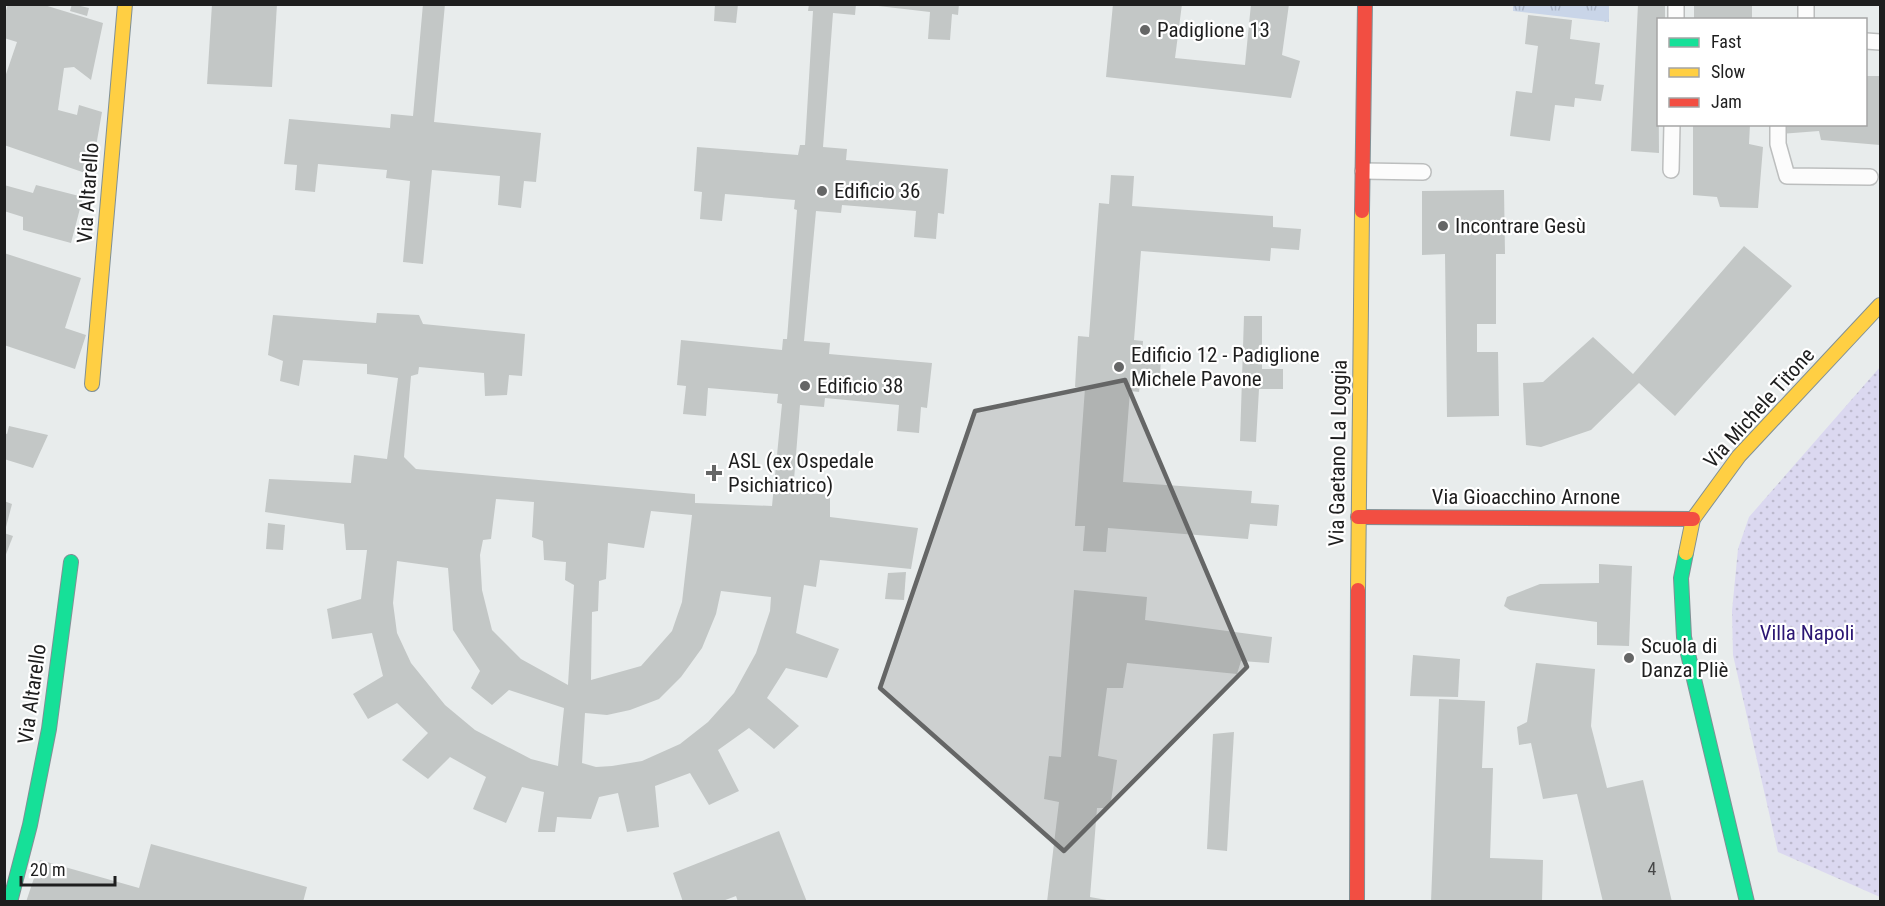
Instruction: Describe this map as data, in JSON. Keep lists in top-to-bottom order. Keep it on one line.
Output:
{"streets":{"street":["Via Altarello","Via Michele Titone","Via Gaetano La Loggia","Via Gioacchino Arnone"]},"crossings":[["Via Michele Titone","Via Gioacchino Arnone"],["Via Gaetano La Loggia","Via Gioacchino Arnone"]],"parks":["Villa Napoli"],"places":{"other":["Padiglione 13","Edificio 36","Incontrare Gesù","Edificio 12 - Padiglione Michele Pavone","Edificio 38","Scuola di Danza Pliè"],"health":["ASL (ex Ospedale Psichiatrico)"]},"house_numbers":["4"],"legend":["Fast","Slow","Jam"],"scale_bar":"20 m"}
